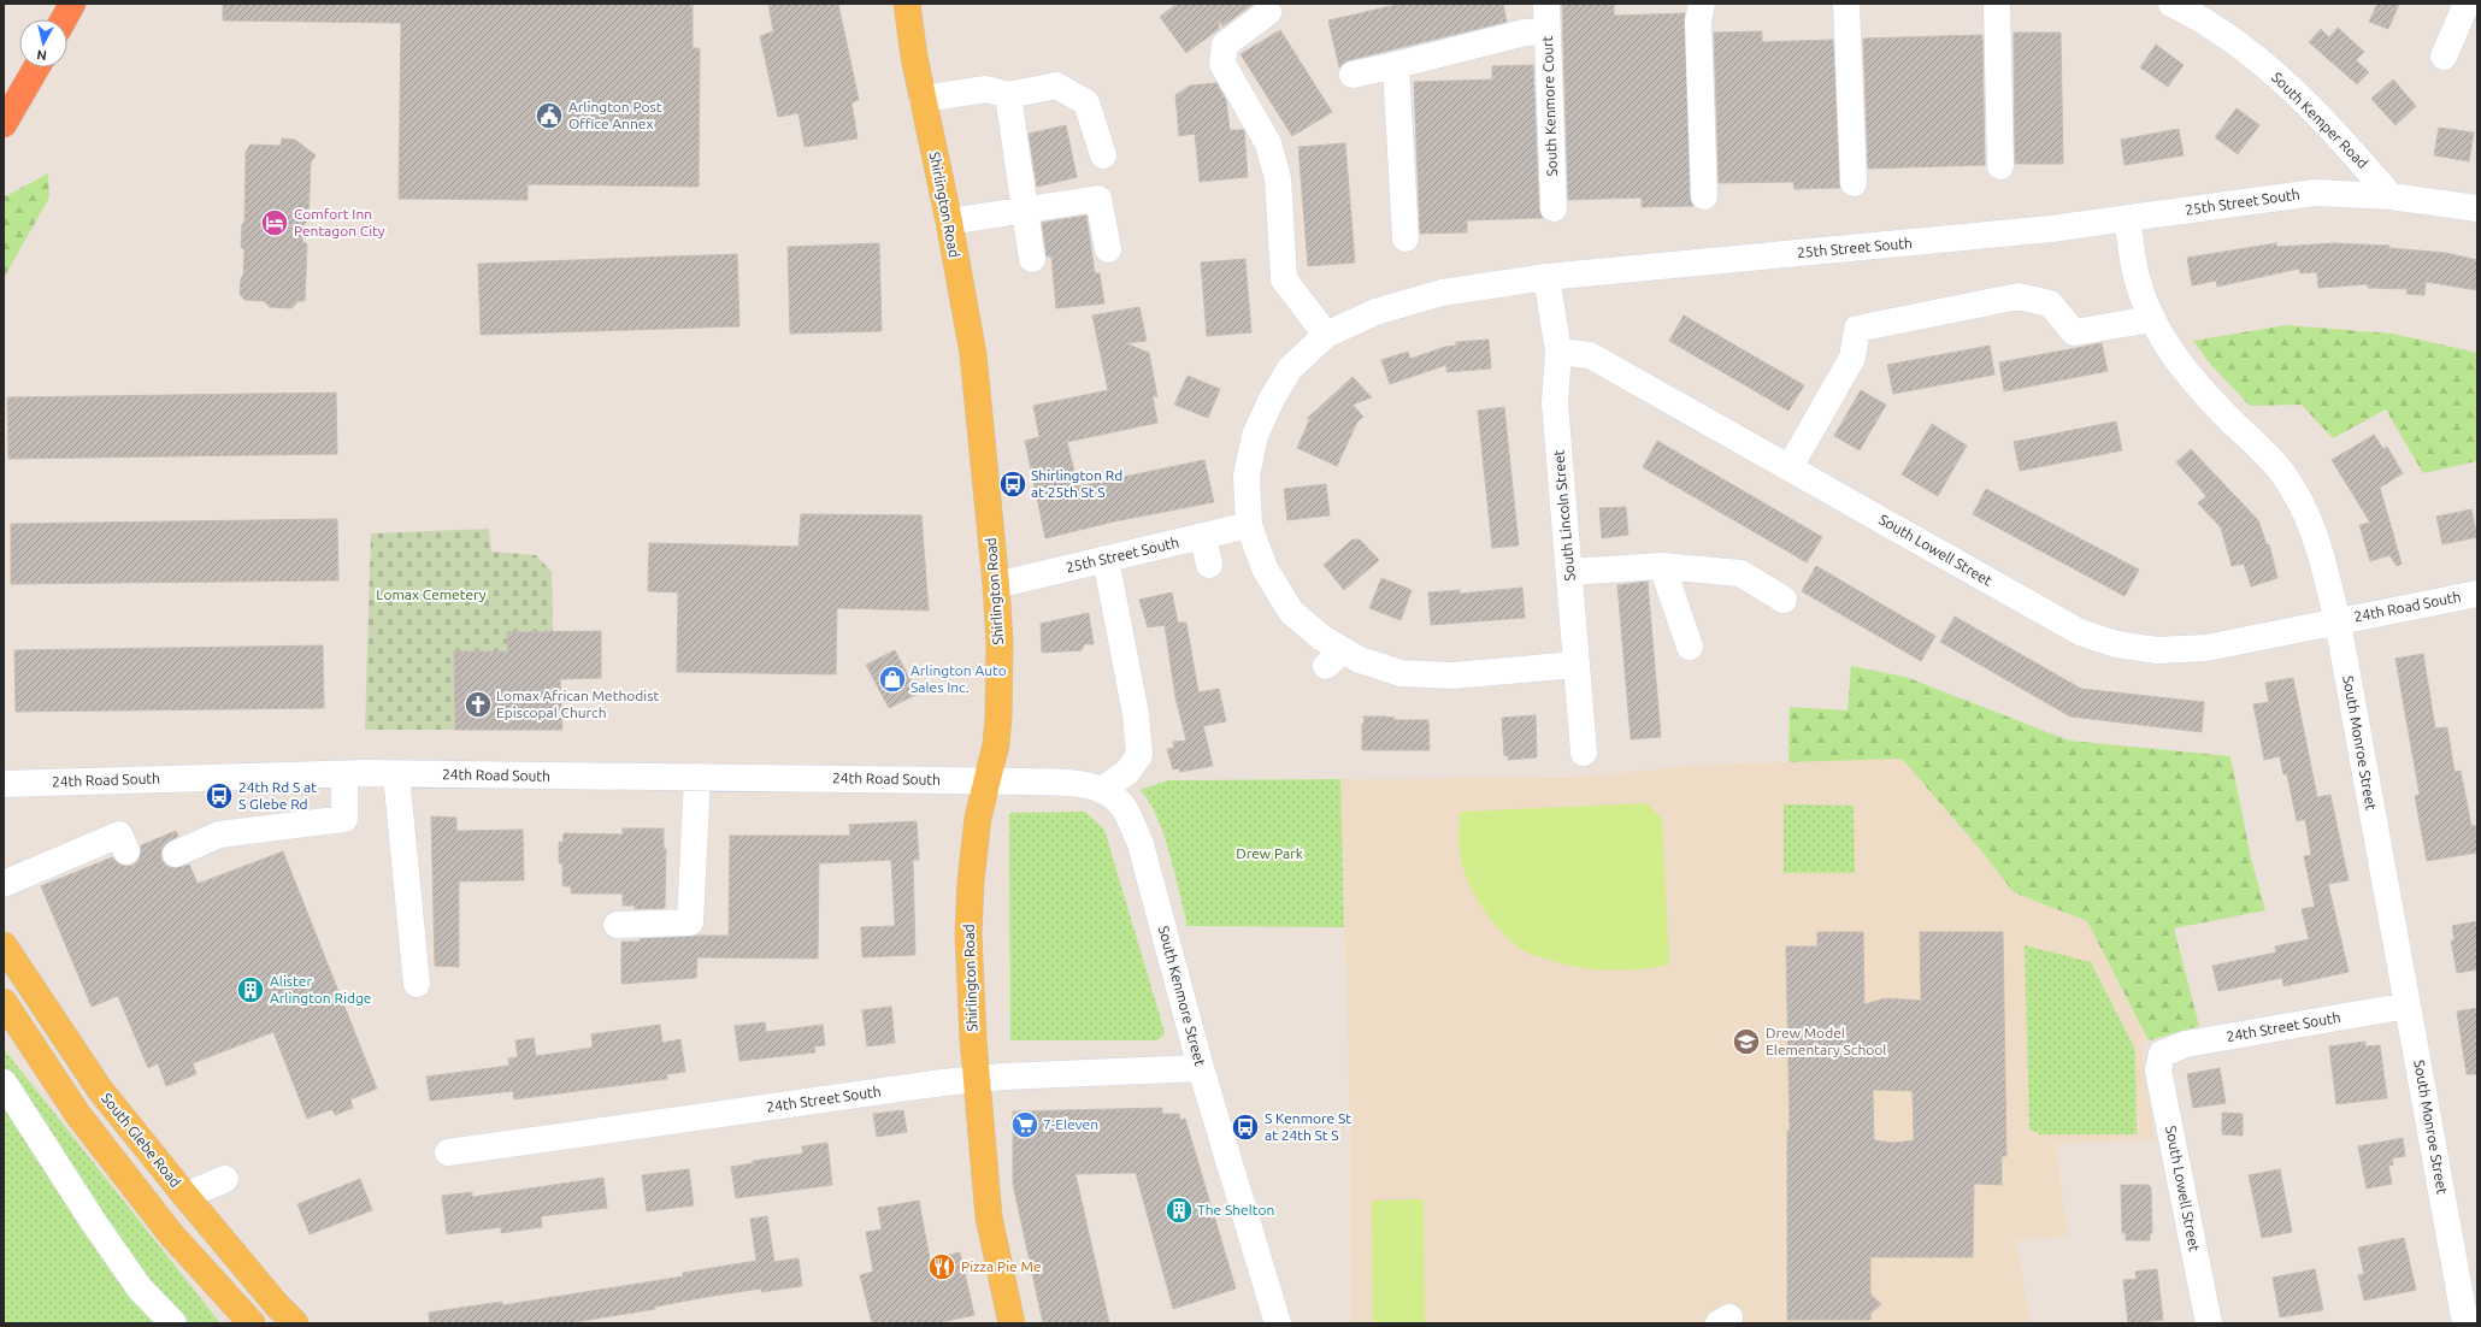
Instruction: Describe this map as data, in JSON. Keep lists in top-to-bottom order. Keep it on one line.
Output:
{"streets":{"main road":["Shirlington Road","South Glebe Road"],"street":["South Kenmore Court","South Kemper Road","25th Street South","South Lincoln Street","South Lowell Street","24th Road South","South Monroe Street","South Kenmore Street","24th Street South"]},"crossings":[["South Kemper Road","25th Street South"],["25th Street South","Shirlington Road"],["25th Street South","South Lincoln Street"],["25th Street South","South Monroe Street"],["Shirlington Road","24th Road South"],["Shirlington Road","South Kenmore Street"],["Shirlington Road","24th Street South"],["South Lincoln Street","South Lowell Street"],["South Lowell Street","24th Road South"],["South Lowell Street","South Monroe Street"],["South Lowell Street","24th Street South"],["24th Road South","South Monroe Street"],["24th Road South","South Kenmore Street"],["South Monroe Street","24th Street South"],["South Kenmore Street","24th Street South"]],"parks":["Lomax Cemetery","Drew Park"],"places":{"public building":["Arlington Post Office Annex"],"hotel":["Comfort Inn Pentagon City"],"bus stop":["Shirlington Rd at 25th St S","24th Rd S at S Glebe Rd","S Kenmore St at 24th St S"],"shop":["Arlington Auto Sales Inc."],"church":["Lomax African Methodist Episcopal Church"],"building":["Alister Arlington Ridge","The Shelton"],"school or university":["Drew Model Elementary School"],"supermarket":["7-Eleven"],"restaurant":["Pizza Pie Me"]},"north":"bottom"}
